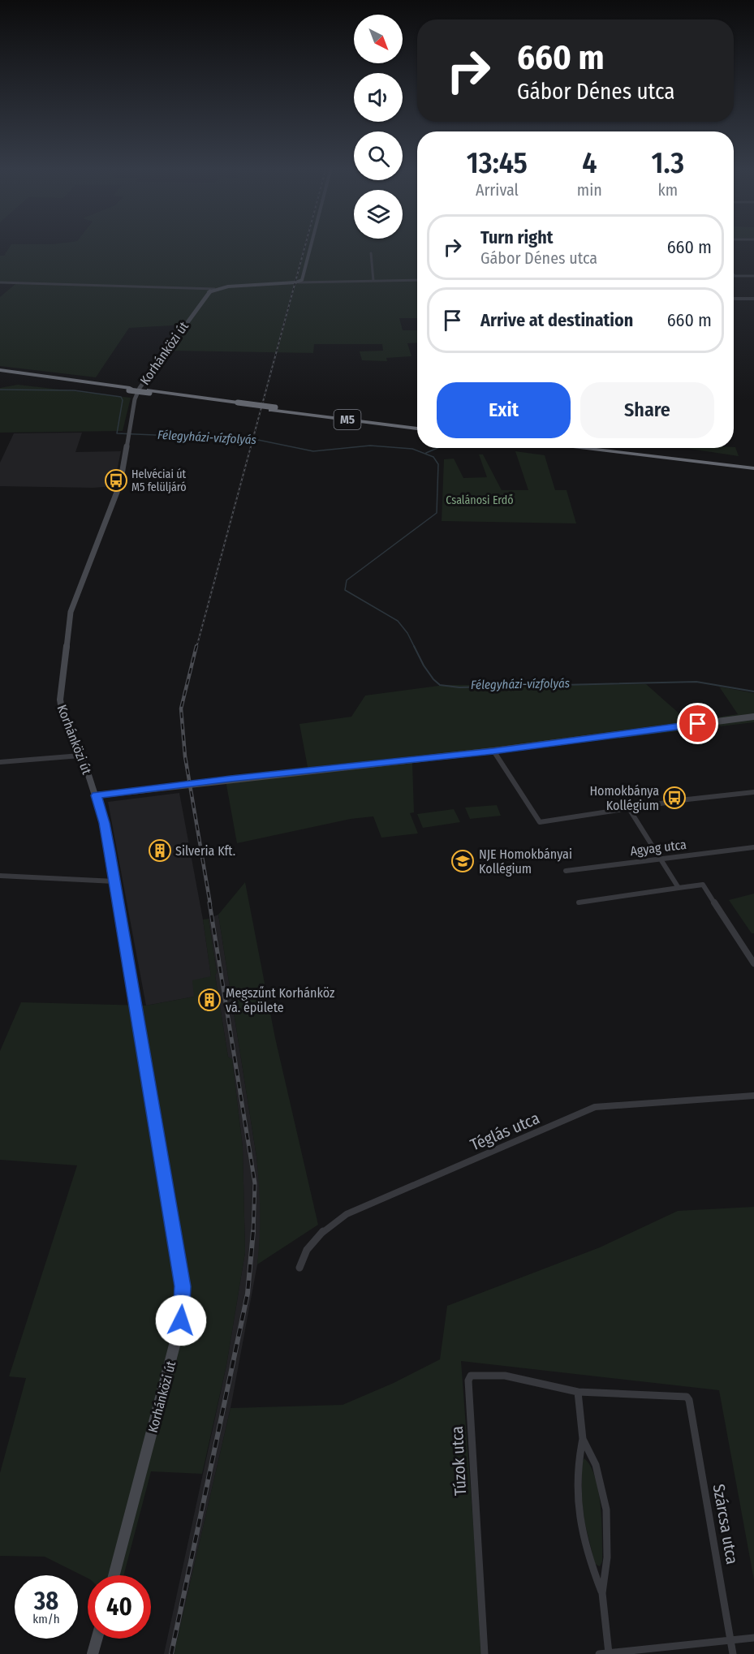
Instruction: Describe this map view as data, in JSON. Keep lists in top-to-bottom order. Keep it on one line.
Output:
{"streets":{"highway":["M5"],"street":["Korhánközi út","Agyag utca","Téglás utca","Túzok utca","Szárcsa utca"]},"crossings":[["Túzok utca","Szárcsa utca"]],"water":["Félegyházi-vízfolyás"],"parks":["Csalánosi Erdő"],"places":{"bus stop":["Helvéciai út M5 felüljáró","Homokbánya Kollégium"],"building":["Silveria Kft.","Megszűnt Korhánköz vá. épülete"],"school or university":["NJE Homokbányai Kollégium"]},"north":"bottom right","page":{"turn":["660 m","Gábor Dénes utca"],"eta":["13:45","Arrival","4","min","1.3","km"],"list":[{"name":"Turn right","note":"Gábor Dénes utca","value":"660 m"},{"name":"Arrive at destination","value":"660 m"}],"buttons":["Exit","Share"],"speed":"38 km/h","limit":"40"}}
